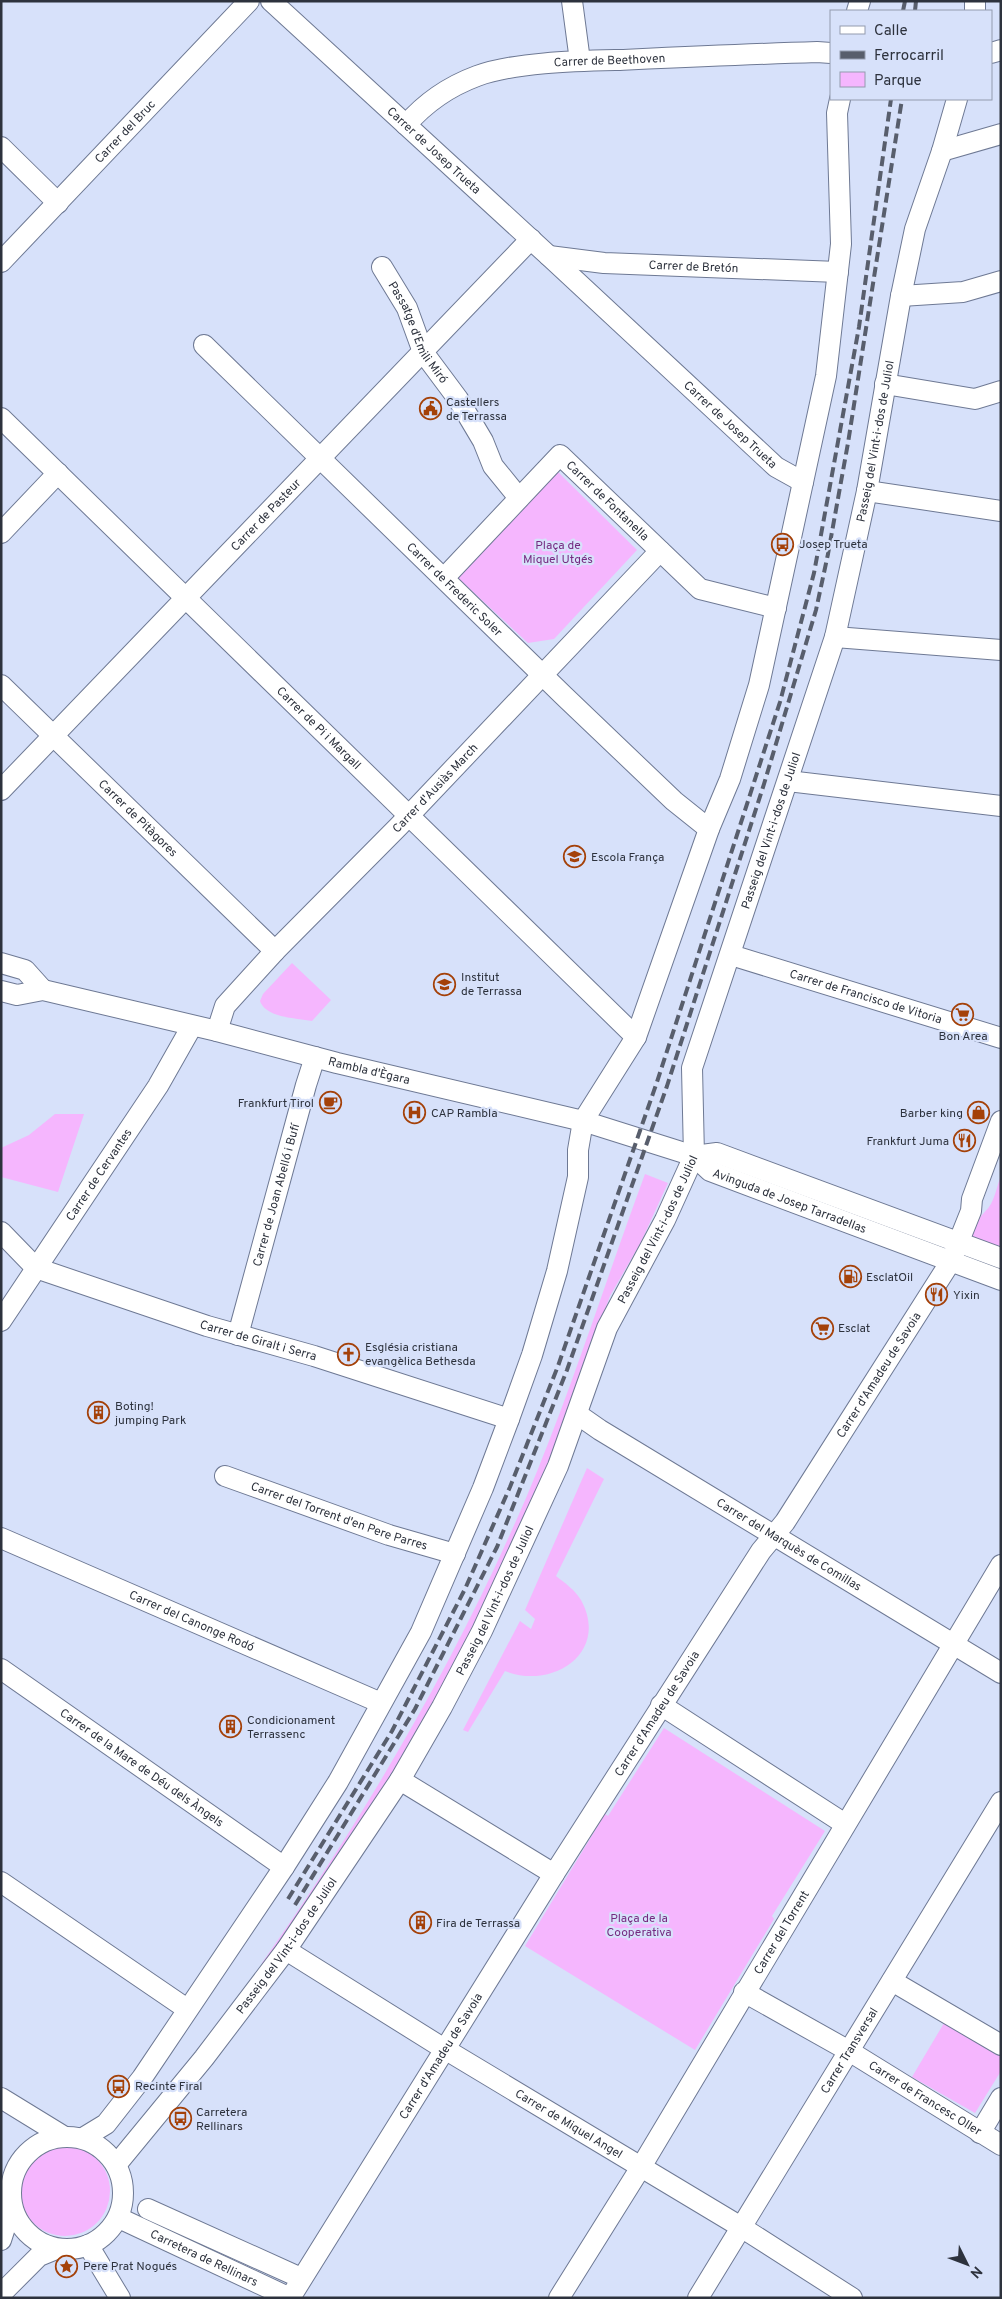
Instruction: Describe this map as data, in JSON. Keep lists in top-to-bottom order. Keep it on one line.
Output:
{"streets":{"street":["Carrer de Beethoven","Carrer del Bruc","Carrer de Josep Trueta","Carrer de Bretón","Passatge d'Emili Miró","Passeig del Vint-i-dos de Juliol","Carrer de Fontanella","Carrer de Pasteur","Carrer de Frederic Soler","Carrer de Pi i Margall","Carrer d'Ausiàs March","Carrer de Pitàgores","Carrer de Francisco de Vitoria","Rambla d'Ègara","Carrer de Cervantes","Carrer de Joan Abelló i Bufí","Avinguda de Josep Tarradellas","Carrer de Giralt i Serra","Carrer d'Amadeu de Savoia","Carrer del Torrent d'en Pere Parres","Carrer del Marquès de Comillas","Carrer del Canonge Rodó","Carrer de la Mare de Déu dels Àngels","Carrer del Torrent","Carrer Transversal","Carrer de Francesc Oller","Carrer de Miquel Angel","Carretera de Rellinars"]},"crossings":[["Carrer de Beethoven","Carrer de Josep Trueta"],["Carrer de Josep Trueta","Carrer de Bretón"],["Carrer de Josep Trueta","Carrer de Pasteur"],["Passatge d'Emili Miró","Carrer de Fontanella"],["Passatge d'Emili Miró","Carrer de Pasteur"],["Passeig del Vint-i-dos de Juliol","Carrer de Francisco de Vitoria"],["Passeig del Vint-i-dos de Juliol","Rambla d'Ègara"],["Passeig del Vint-i-dos de Juliol","Avinguda de Josep Tarradellas"],["Passeig del Vint-i-dos de Juliol","Carrer del Marquès de Comillas"],["Passeig del Vint-i-dos de Juliol","Carrer de Miquel Angel"],["Passeig del Vint-i-dos de Juliol","Carretera de Rellinars"],["Carrer de Fontanella","Carrer de Frederic Soler"],["Carrer de Fontanella","Carrer d'Ausiàs March"],["Carrer de Pasteur","Carrer de Frederic Soler"],["Carrer de Pasteur","Carrer de Pi i Margall"],["Carrer de Pasteur","Carrer de Pitàgores"],["Carrer de Frederic Soler","Carrer d'Ausiàs March"],["Carrer de Pi i Margall","Carrer d'Ausiàs March"],["Carrer d'Ausiàs March","Carrer de Pitàgores"],["Carrer d'Ausiàs March","Rambla d'Ègara"],["Rambla d'Ègara","Carrer de Cervantes"],["Rambla d'Ègara","Carrer de Joan Abelló i Bufí"],["Rambla d'Ègara","Avinguda de Josep Tarradellas"],["Carrer de Cervantes","Carrer de Giralt i Serra"],["Carrer de Joan Abelló i Bufí","Carrer de Giralt i Serra"],["Avinguda de Josep Tarradellas","Carrer d'Amadeu de Savoia"],["Carrer d'Amadeu de Savoia","Carrer del Marquès de Comillas"],["Carrer d'Amadeu de Savoia","Carrer de Miquel Angel"],["Carrer d'Amadeu de Savoia","Carretera de Rellinars"],["Carrer del Marquès de Comillas","Carrer del Torrent"],["Carrer del Torrent","Carrer de Francesc Oller"],["Carrer del Torrent","Carrer de Miquel Angel"],["Carrer Transversal","Carrer de Francesc Oller"],["Carrer Transversal","Carrer de Miquel Angel"]],"parks":["Plaça de Miquel Utgés","Plaça de la Cooperativa"],"places":{"public building":["Castellers de Terrassa"],"bus stop":["Josep Trueta","Recinte Firal","Carretera Rellinars"],"school or university":["Escola França","Institut de Terrassa"],"supermarket":["Bon Area","Esclat"],"cafe":["Frankfurt Tirol"],"hospital":["CAP Rambla"],"shop":["Barber king"],"restaurant":["Frankfurt Juma","Yixin"],"fuel station":["EsclatOil"],"church":["Església cristiana evangèlica Bethesda"],"building":["Boting! jumping Park","Condicionament Terrassenc","Fira de Terrassa"],"place":["Pere Prat Nogués"]},"legend":["Calle","Ferrocarril","Parque"],"north":"bottom right"}
